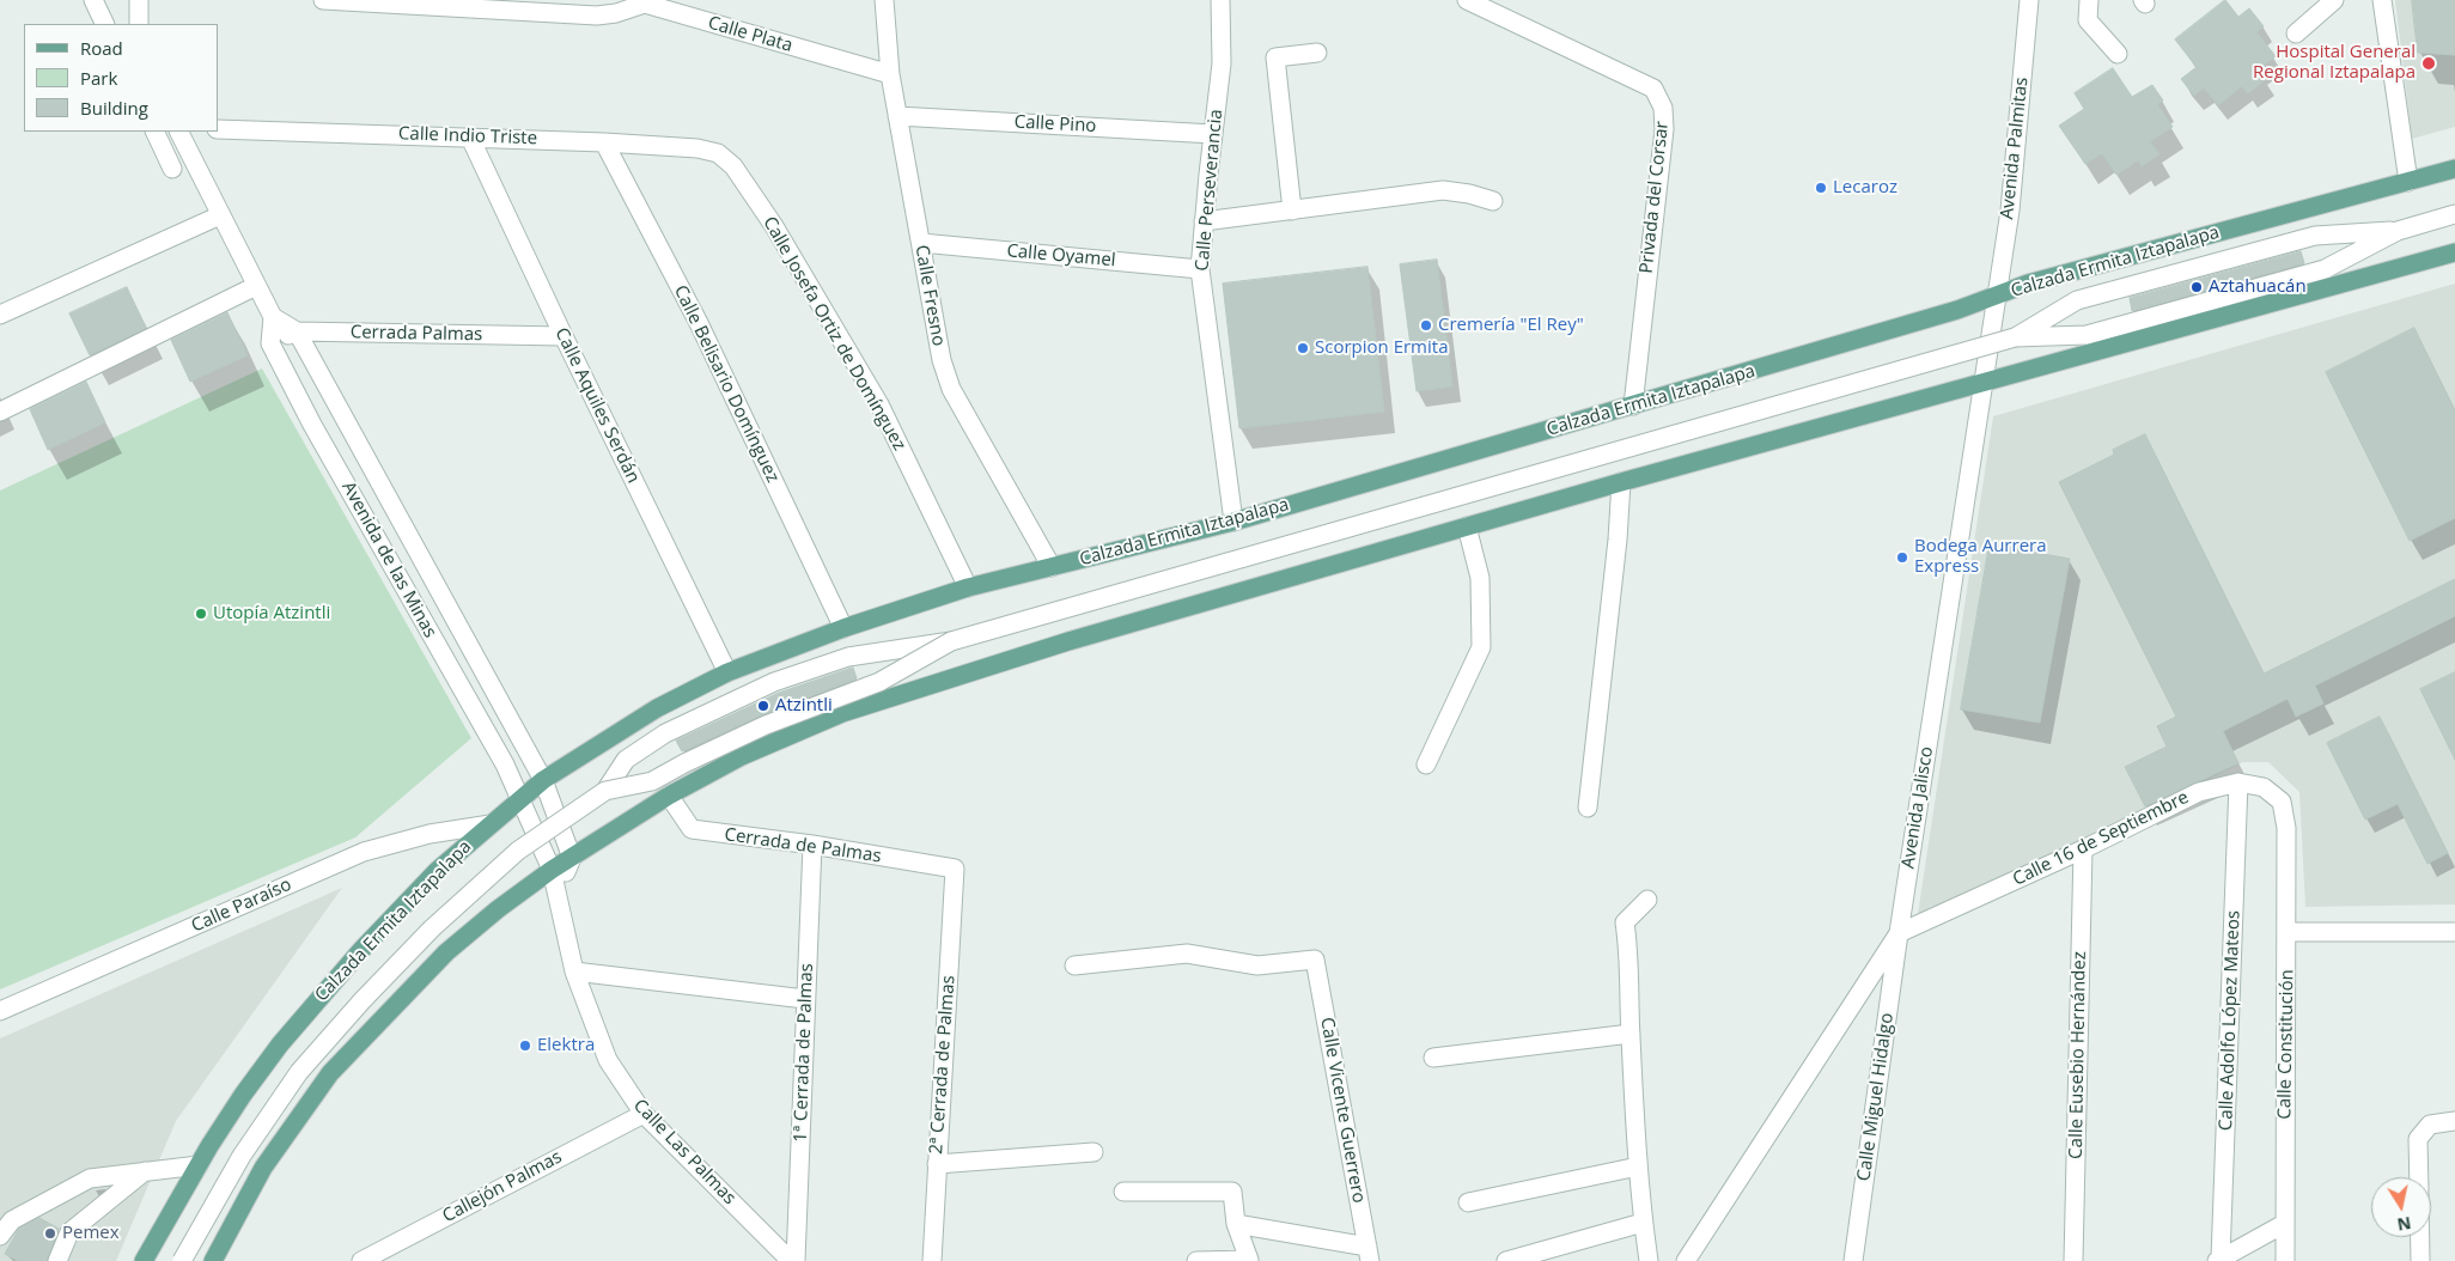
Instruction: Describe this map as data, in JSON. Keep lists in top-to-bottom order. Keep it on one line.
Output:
{"streets":{"main road":["Calzada Ermita Iztapalapa"],"street":["Calle Plata","Calle Pino","Calle Indio Triste","Avenida Palmitas","Calle Perseverancia","Privada del Corsar","Calle Oyamel","Calle Fresno","Cerrada Palmas","Calle Josefa Ortiz de Domínguez","Calle Belisario Domínguez","Calle Aquiles Serdán","Avenida de las Minas","Avenida Jalisco","Calle 16 de Septiembre","Cerrada de Palmas","Calle Paraíso","Calle Adolfo López Mateos","Calle Constitución","1ª Cerrada de Palmas","Calle Eusebio Hernández","2ª Cerrada de Palmas","Calle Miguel Hidalgo","Calle Vicente Guerrero","Calle Las Palmas","Callejón Palmas"]},"crossings":[["Calle Plata","Calle Fresno"],["Calle Pino","Calle Perseverancia"],["Calle Pino","Calle Fresno"],["Calle Indio Triste","Calle Josefa Ortiz de Domínguez"],["Calle Indio Triste","Calle Belisario Domínguez"],["Calle Indio Triste","Calle Aquiles Serdán"],["Avenida Palmitas","Calzada Ermita Iztapalapa"],["Avenida Palmitas","Avenida Jalisco"],["Calle Perseverancia","Calle Oyamel"],["Calle Perseverancia","Calzada Ermita Iztapalapa"],["Privada del Corsar","Calzada Ermita Iztapalapa"],["Calle Oyamel","Calle Fresno"],["Calzada Ermita Iztapalapa","Calle Fresno"],["Calzada Ermita Iztapalapa","Calle Josefa Ortiz de Domínguez"],["Calzada Ermita Iztapalapa","Calle Belisario Domínguez"],["Calzada Ermita Iztapalapa","Calle Aquiles Serdán"],["Calzada Ermita Iztapalapa","Avenida de las Minas"],["Calzada Ermita Iztapalapa","Avenida Jalisco"],["Calzada Ermita Iztapalapa","Calle Paraíso"],["Calzada Ermita Iztapalapa","Calle Las Palmas"],["Cerrada Palmas","Calle Aquiles Serdán"],["Cerrada Palmas","Avenida de las Minas"],["Avenida de las Minas","Calle Las Palmas"],["Avenida Jalisco","Calle 16 de Septiembre"],["Avenida Jalisco","Calle Miguel Hidalgo"],["Calle 16 de Septiembre","Calle Adolfo López Mateos"],["Calle 16 de Septiembre","Calle Constitución"],["Calle 16 de Septiembre","Calle Eusebio Hernández"],["Calle 16 de Septiembre","Calle Miguel Hidalgo"],["Cerrada de Palmas","1ª Cerrada de Palmas"],["Cerrada de Palmas","2ª Cerrada de Palmas"],["Calle Las Palmas","Callejón Palmas"]],"places":["Hospital General Regional Iztapalapa","Lecaroz","Aztahuacán","Cremería \"El Rey\"","Scorpion Ermita","Bodega Aurrera Express","Utopía Atzintli","Atzintli","Elektra","Pemex"],"legend":["Road","Park","Building"],"north":"bottom"}
